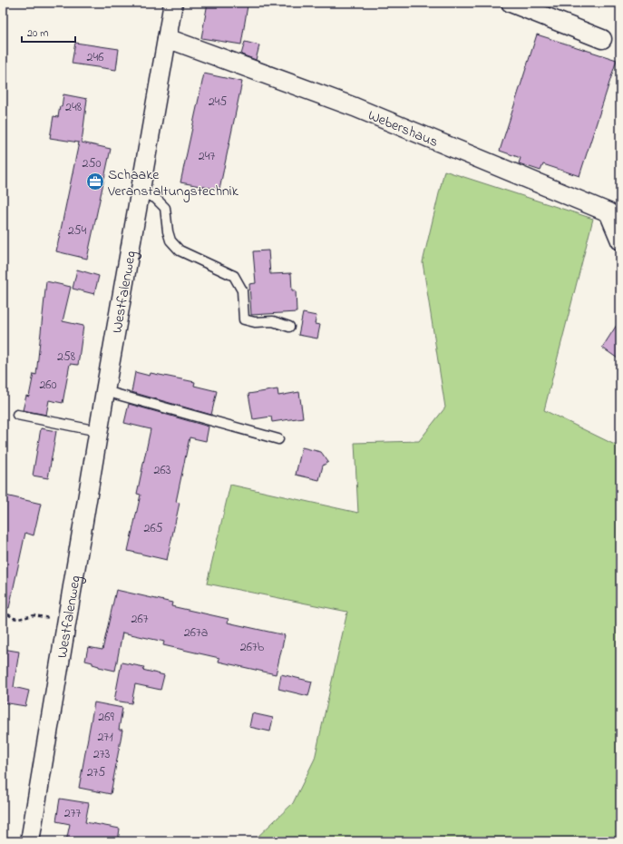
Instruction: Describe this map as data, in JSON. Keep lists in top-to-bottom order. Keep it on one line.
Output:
{"streets":{"street":["Webershaus","Westfalenweg"]},"crossings":[["Webershaus","Westfalenweg"]],"places":{"office":["Schaake Veranstaltungstechnik"]},"house_numbers":["246","245","248","247","250","254","258","260","263","265","267","267a","267b","269","271","273","275","277"],"scale_bar":"20 m"}
